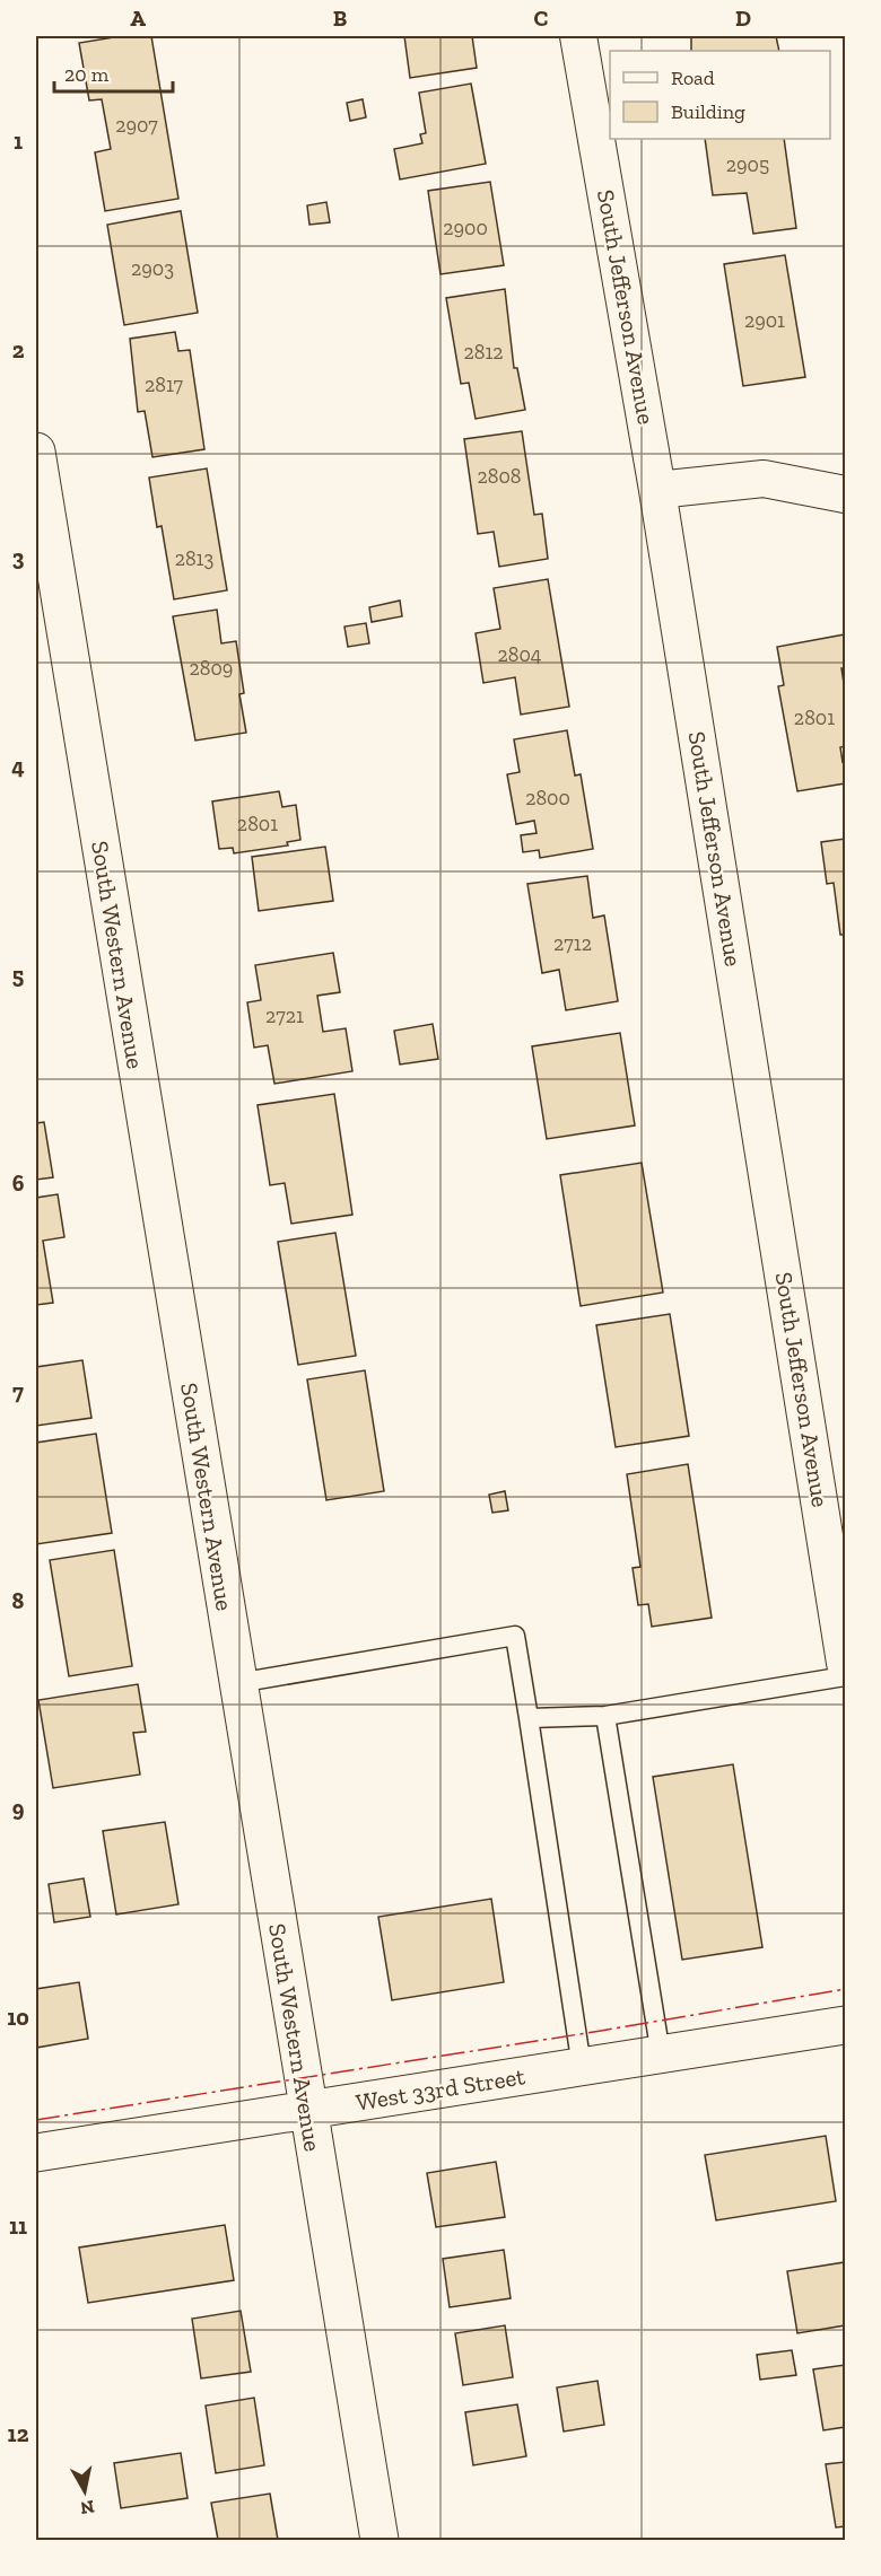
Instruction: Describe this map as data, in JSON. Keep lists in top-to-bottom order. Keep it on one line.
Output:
{"streets":{"street":["South Jefferson Avenue","South Western Avenue","West 33rd Street"]},"crossings":[["South Western Avenue","West 33rd Street"]],"house_numbers":["2907","2905","2900","2903","2901","2812","2817","2808","2813","2804","2809","2801","2800","2801","2712","2721"],"legend":["Road","Building"],"scale_bar":"20 m","north":"bottom","grid":{"columns":["A","B","C","D"],"rows":["1","2","3","4","5","6","7","8","9","10","11","12"]}}
